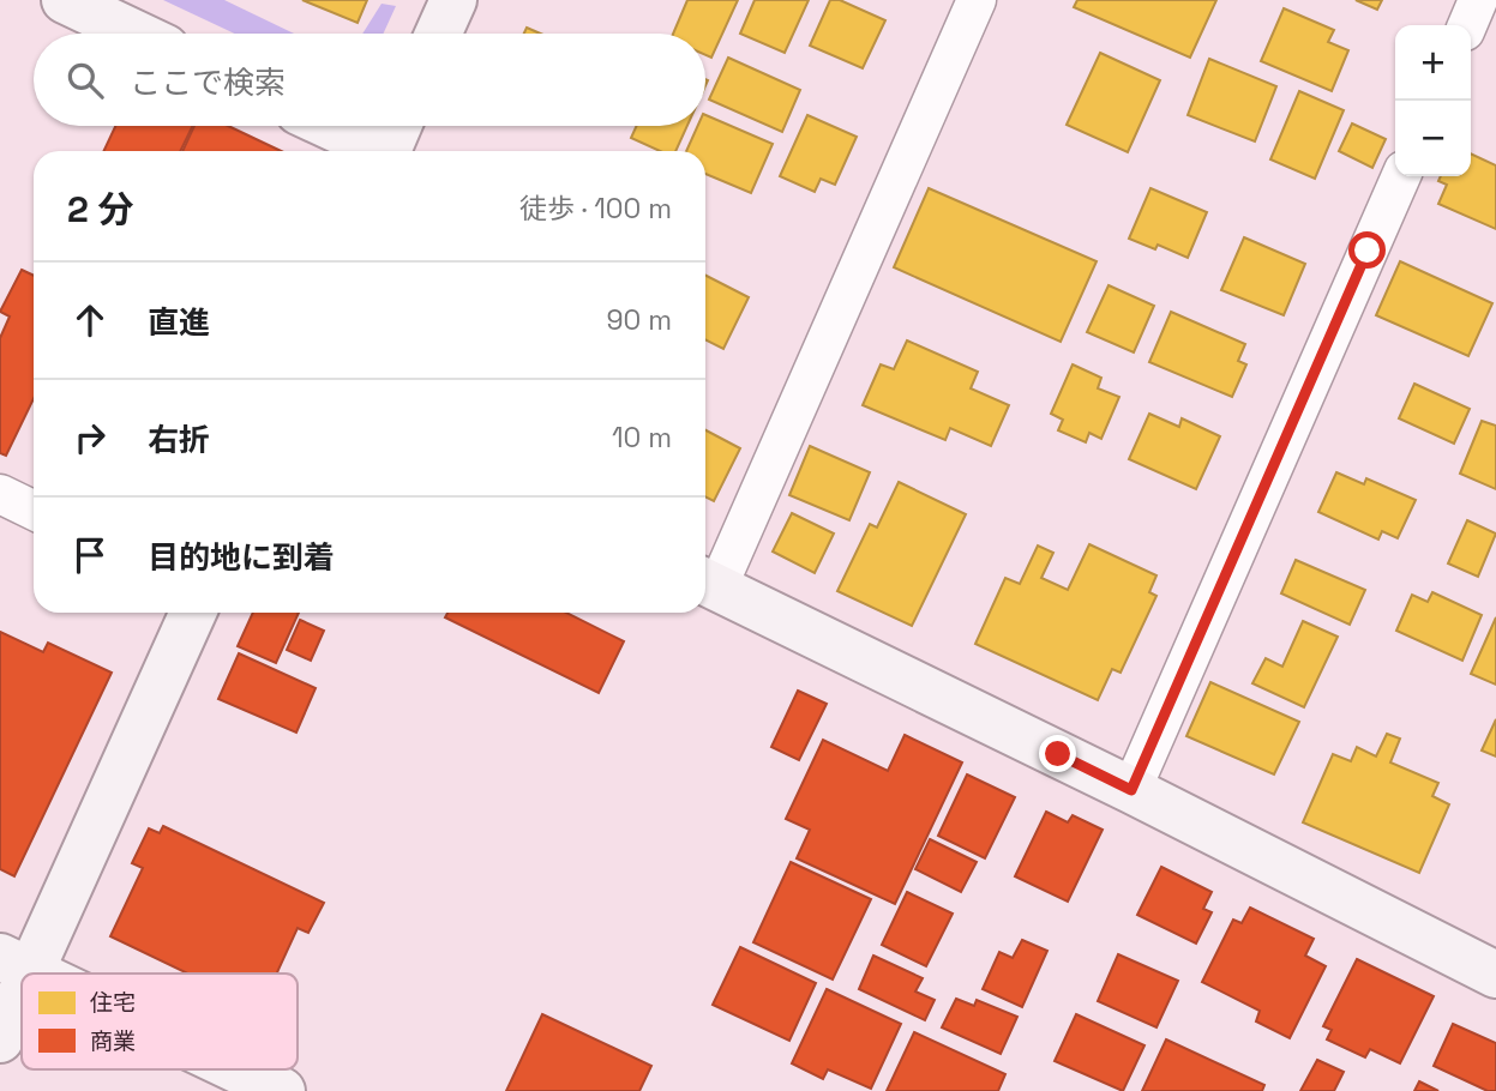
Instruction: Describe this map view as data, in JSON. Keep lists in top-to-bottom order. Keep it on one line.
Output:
{"legend":["住宅","商業"],"page":{"map_buttons":["+","−"],"search":"ここで検索","heading":["2 分","徒歩 · 100 m"],"list":[["直進","90 m"],["右折","10 m"],"目的地に到着"]}}
